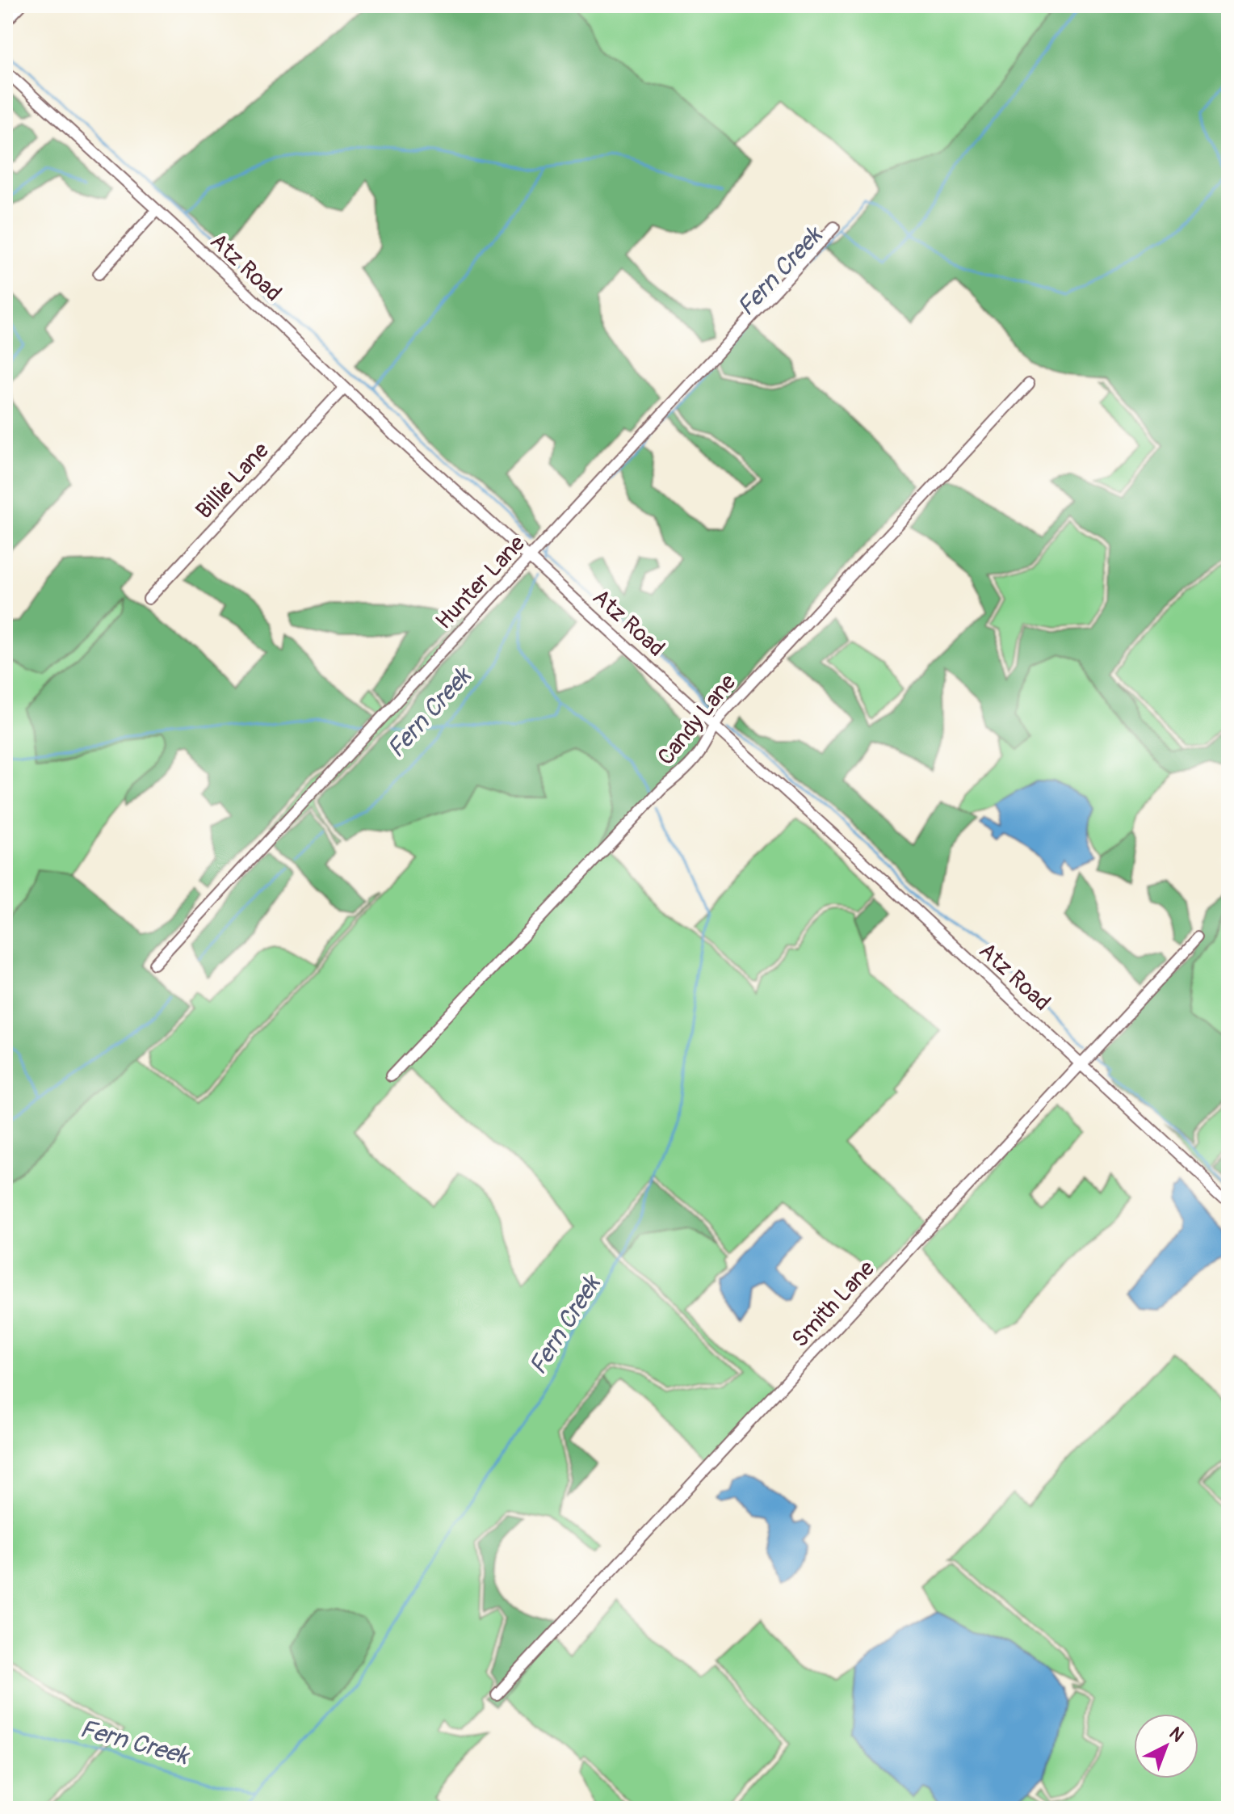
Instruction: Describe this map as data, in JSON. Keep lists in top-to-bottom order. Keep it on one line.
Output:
{"streets":{"street":["Atz Road","Billie Lane","Hunter Lane","Candy Lane","Smith Lane"]},"crossings":[["Atz Road","Billie Lane"],["Atz Road","Hunter Lane"],["Atz Road","Candy Lane"],["Atz Road","Smith Lane"]],"water":["Fern Creek"],"north":"top right"}
